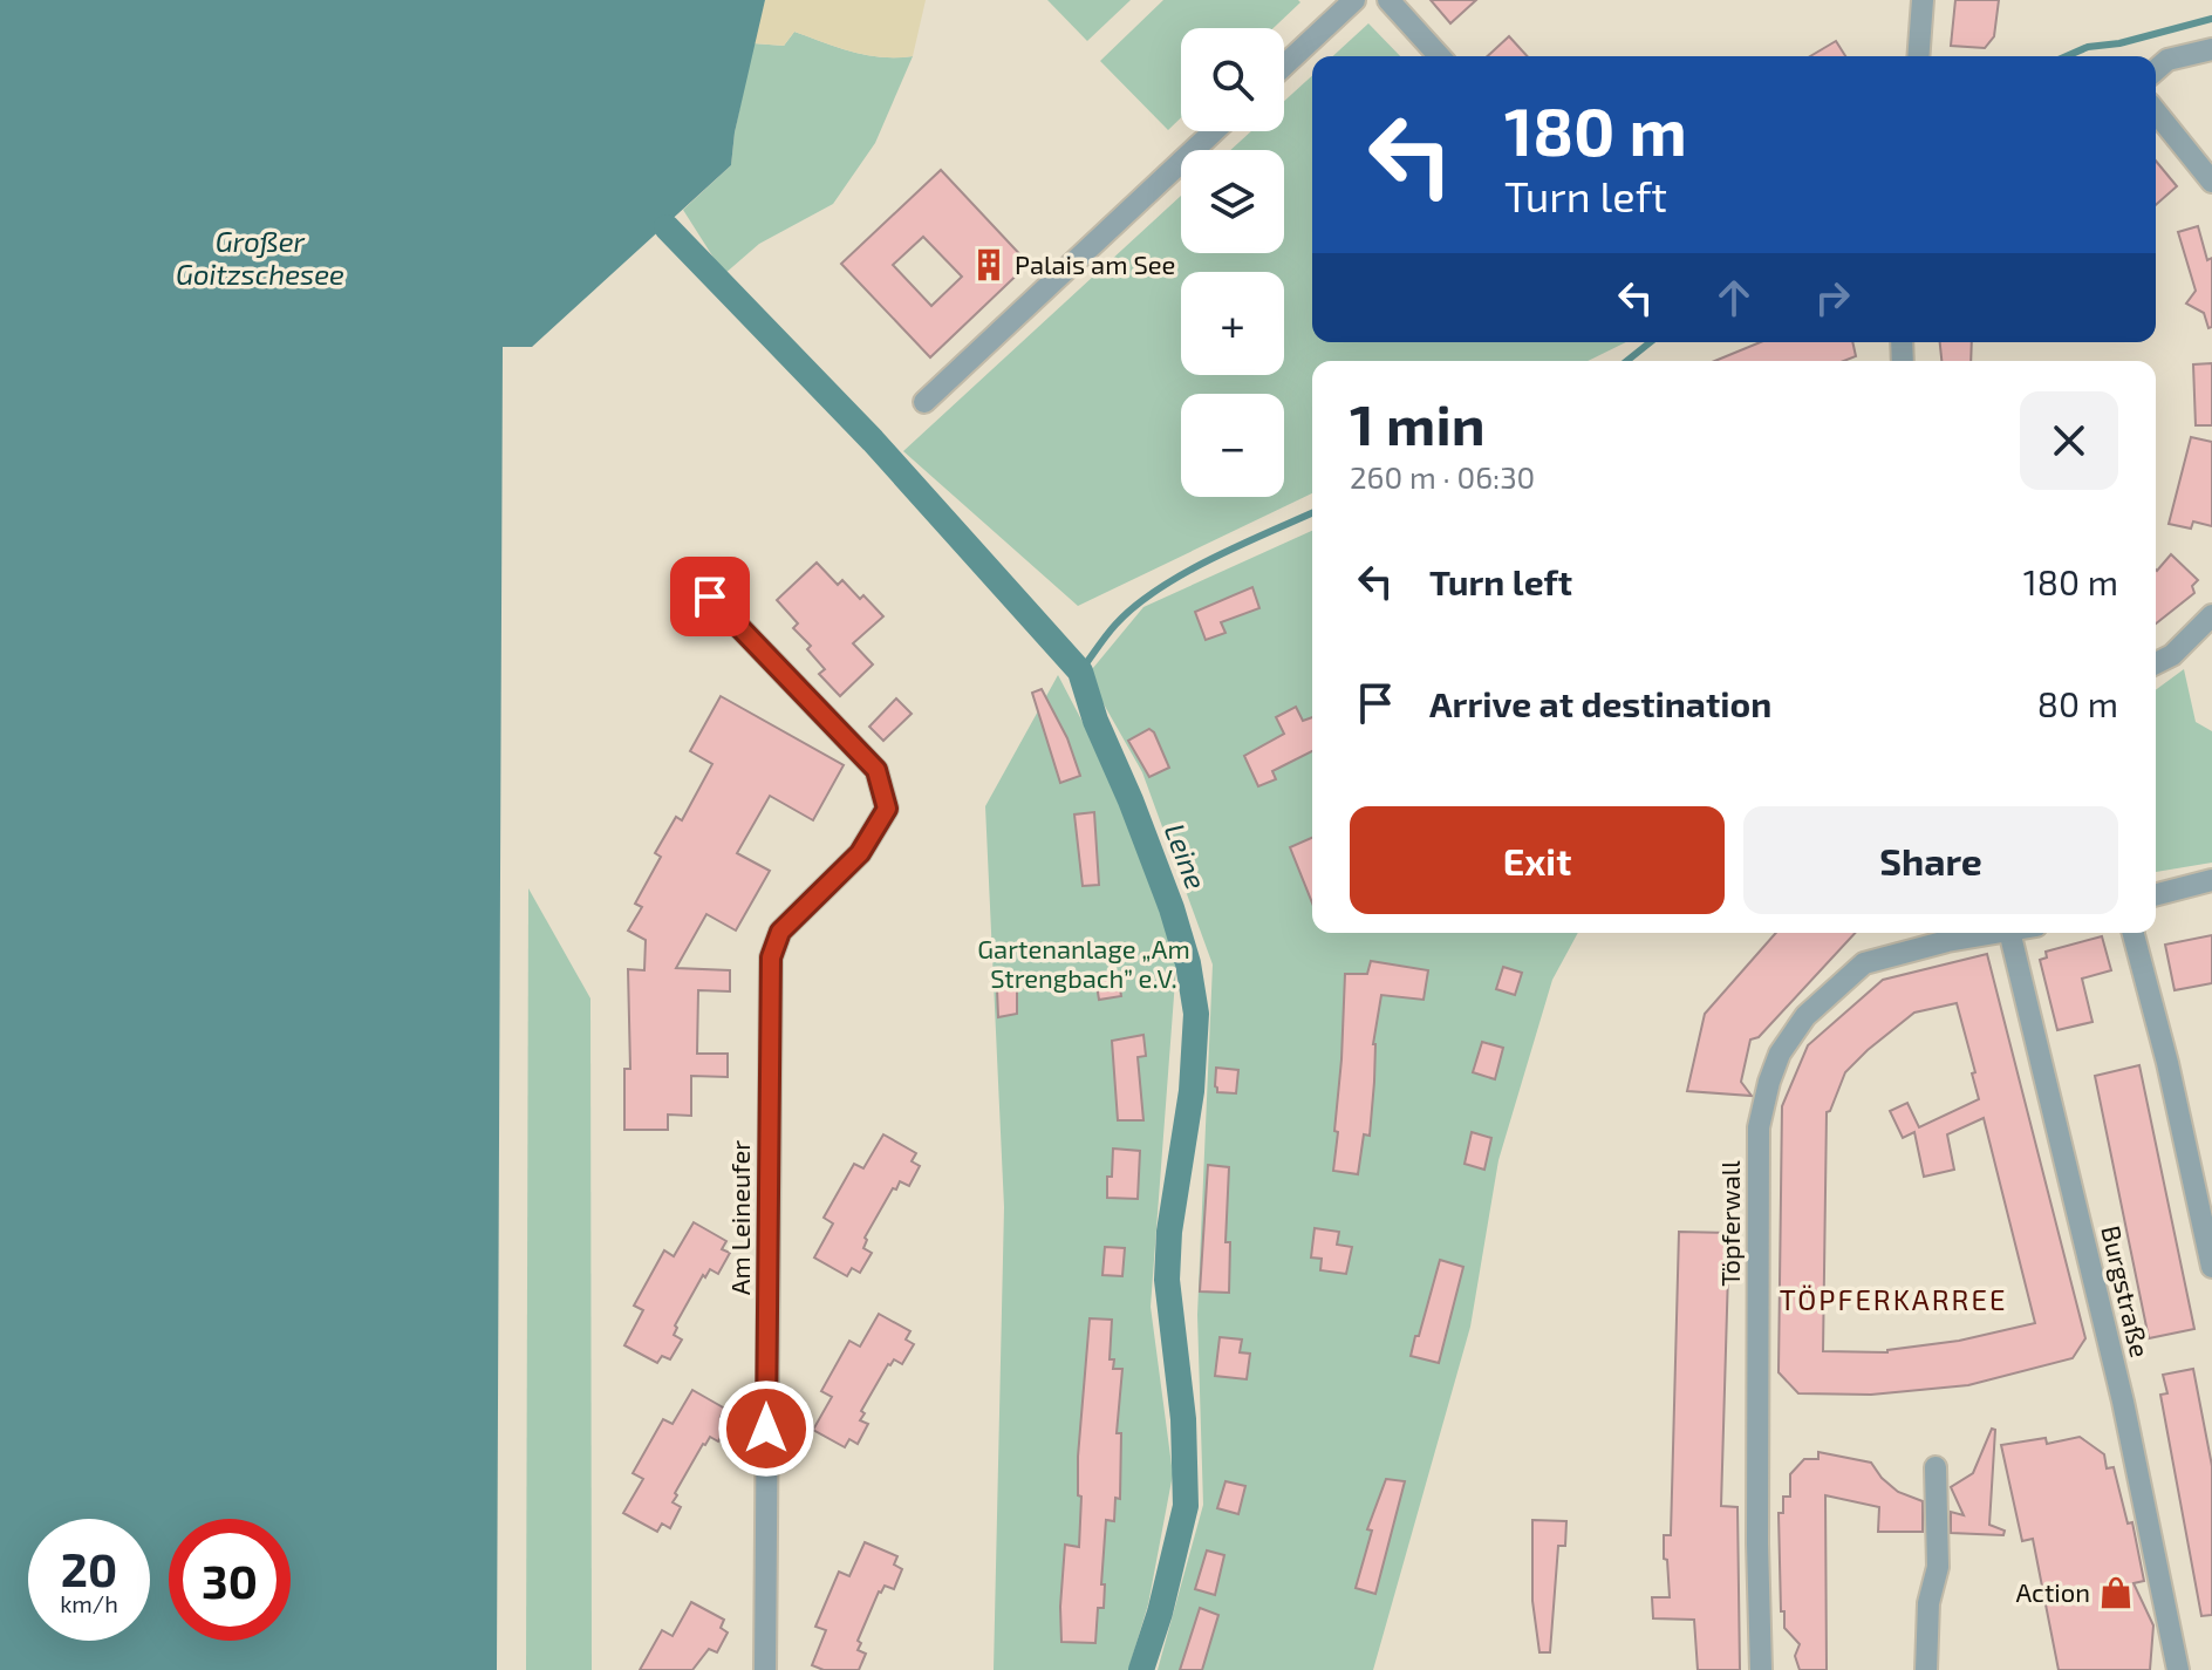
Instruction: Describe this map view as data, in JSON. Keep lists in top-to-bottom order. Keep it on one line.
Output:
{"streets":{"street":["Am Leineufer","Töpferwall","Burgstraße"]},"districts":["TÖPFERKARREE"],"water":["Großer Goitzschesee","Leine"],"parks":["Gartenanlage „Am Strengbach” e.V."],"places":{"building":["Palais am See"],"shop":["Action"]},"page":{"map_buttons":["+","−"],"turn":["180 m","Turn left"],"heading":["1 min","260 m · 06:30"],"list":[{"name":"Turn left","value":"180 m"},{"name":"Arrive at destination","value":"80 m"}],"buttons":["Exit","Share"],"speed":"20 km/h","limit":"30"}}
